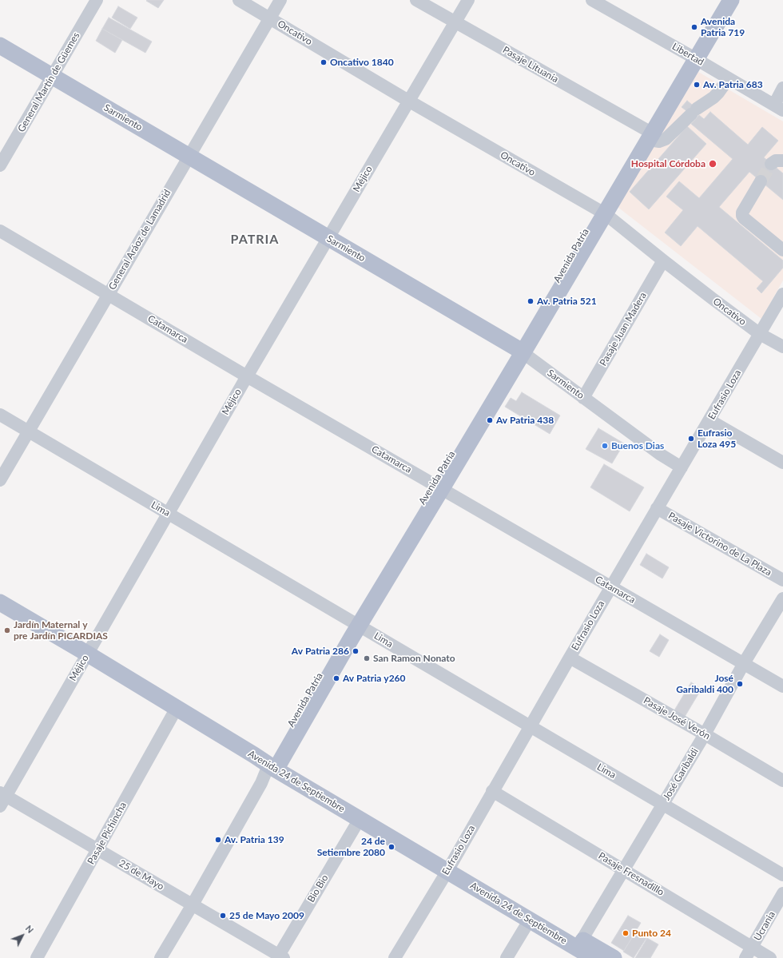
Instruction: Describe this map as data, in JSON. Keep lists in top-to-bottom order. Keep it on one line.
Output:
{"streets":{"main road":["Sarmiento","Avenida Patria","Avenida 24 de Septiembre"],"street":["Oncativo","Libertad","Pasaje Lituania","General Martín de Güemes","Méjico","General Aráoz de Lamadrid","Catamarca","Pasaje Juan Madera","Eufrasio Loza","Lima","Pasaje Victorino de La Plaza","Pasaje José Verón","José Garibaldi","Pasaje Pichincha","Pasaje Fresnadillo","25 de Mayo","Bio Bio","Ucrania"]},"crossings":[["Oncativo","Méjico"],["Oncativo","General Aráoz de Lamadrid"],["Oncativo","Avenida Patria"],["Oncativo","Pasaje Juan Madera"],["Oncativo","Eufrasio Loza"],["Libertad","Avenida Patria"],["Pasaje Lituania","Méjico"],["Pasaje Lituania","Avenida Patria"],["General Martín de Güemes","Sarmiento"],["Sarmiento","Méjico"],["Sarmiento","General Aráoz de Lamadrid"],["Sarmiento","Avenida Patria"],["Sarmiento","Pasaje Juan Madera"],["Sarmiento","Eufrasio Loza"],["Méjico","Catamarca"],["Méjico","Lima"],["Méjico","Avenida 24 de Septiembre"],["Méjico","25 de Mayo"],["General Aráoz de Lamadrid","Catamarca"],["General Aráoz de Lamadrid","Lima"],["Avenida Patria","Catamarca"],["Avenida Patria","Lima"],["Avenida Patria","Avenida 24 de Septiembre"],["Avenida Patria","25 de Mayo"],["Catamarca","Eufrasio Loza"],["Catamarca","José Garibaldi"],["Eufrasio Loza","Lima"],["Eufrasio Loza","Pasaje Victorino de La Plaza"],["Eufrasio Loza","Pasaje José Verón"],["Eufrasio Loza","Avenida 24 de Septiembre"],["Eufrasio Loza","Pasaje Fresnadillo"],["Lima","José Garibaldi"],["Pasaje José Verón","José Garibaldi"],["José Garibaldi","Avenida 24 de Septiembre"],["José Garibaldi","Pasaje Fresnadillo"],["Avenida 24 de Septiembre","Pasaje Pichincha"],["Avenida 24 de Septiembre","Bio Bio"],["Pasaje Pichincha","25 de Mayo"],["Pasaje Fresnadillo","Ucrania"],["25 de Mayo","Bio Bio"]],"districts":["PATRIA"],"places":["Avenida Patria 719","Oncativo 1840","Av. Patria 683","Hospital Córdoba","Av. Patria 521","Av Patria 438","Eufrasio Loza 495","Buenos Dias","Jardín Maternal y pre Jardín PICARDIAS","Av Patria 286","San Ramon Nonato","Av Patria y260","José Garibaldi 400","Av. Patria 139","24 de Setiembre 2080","25 de Mayo 2009","Punto 24"],"north":"top right"}
